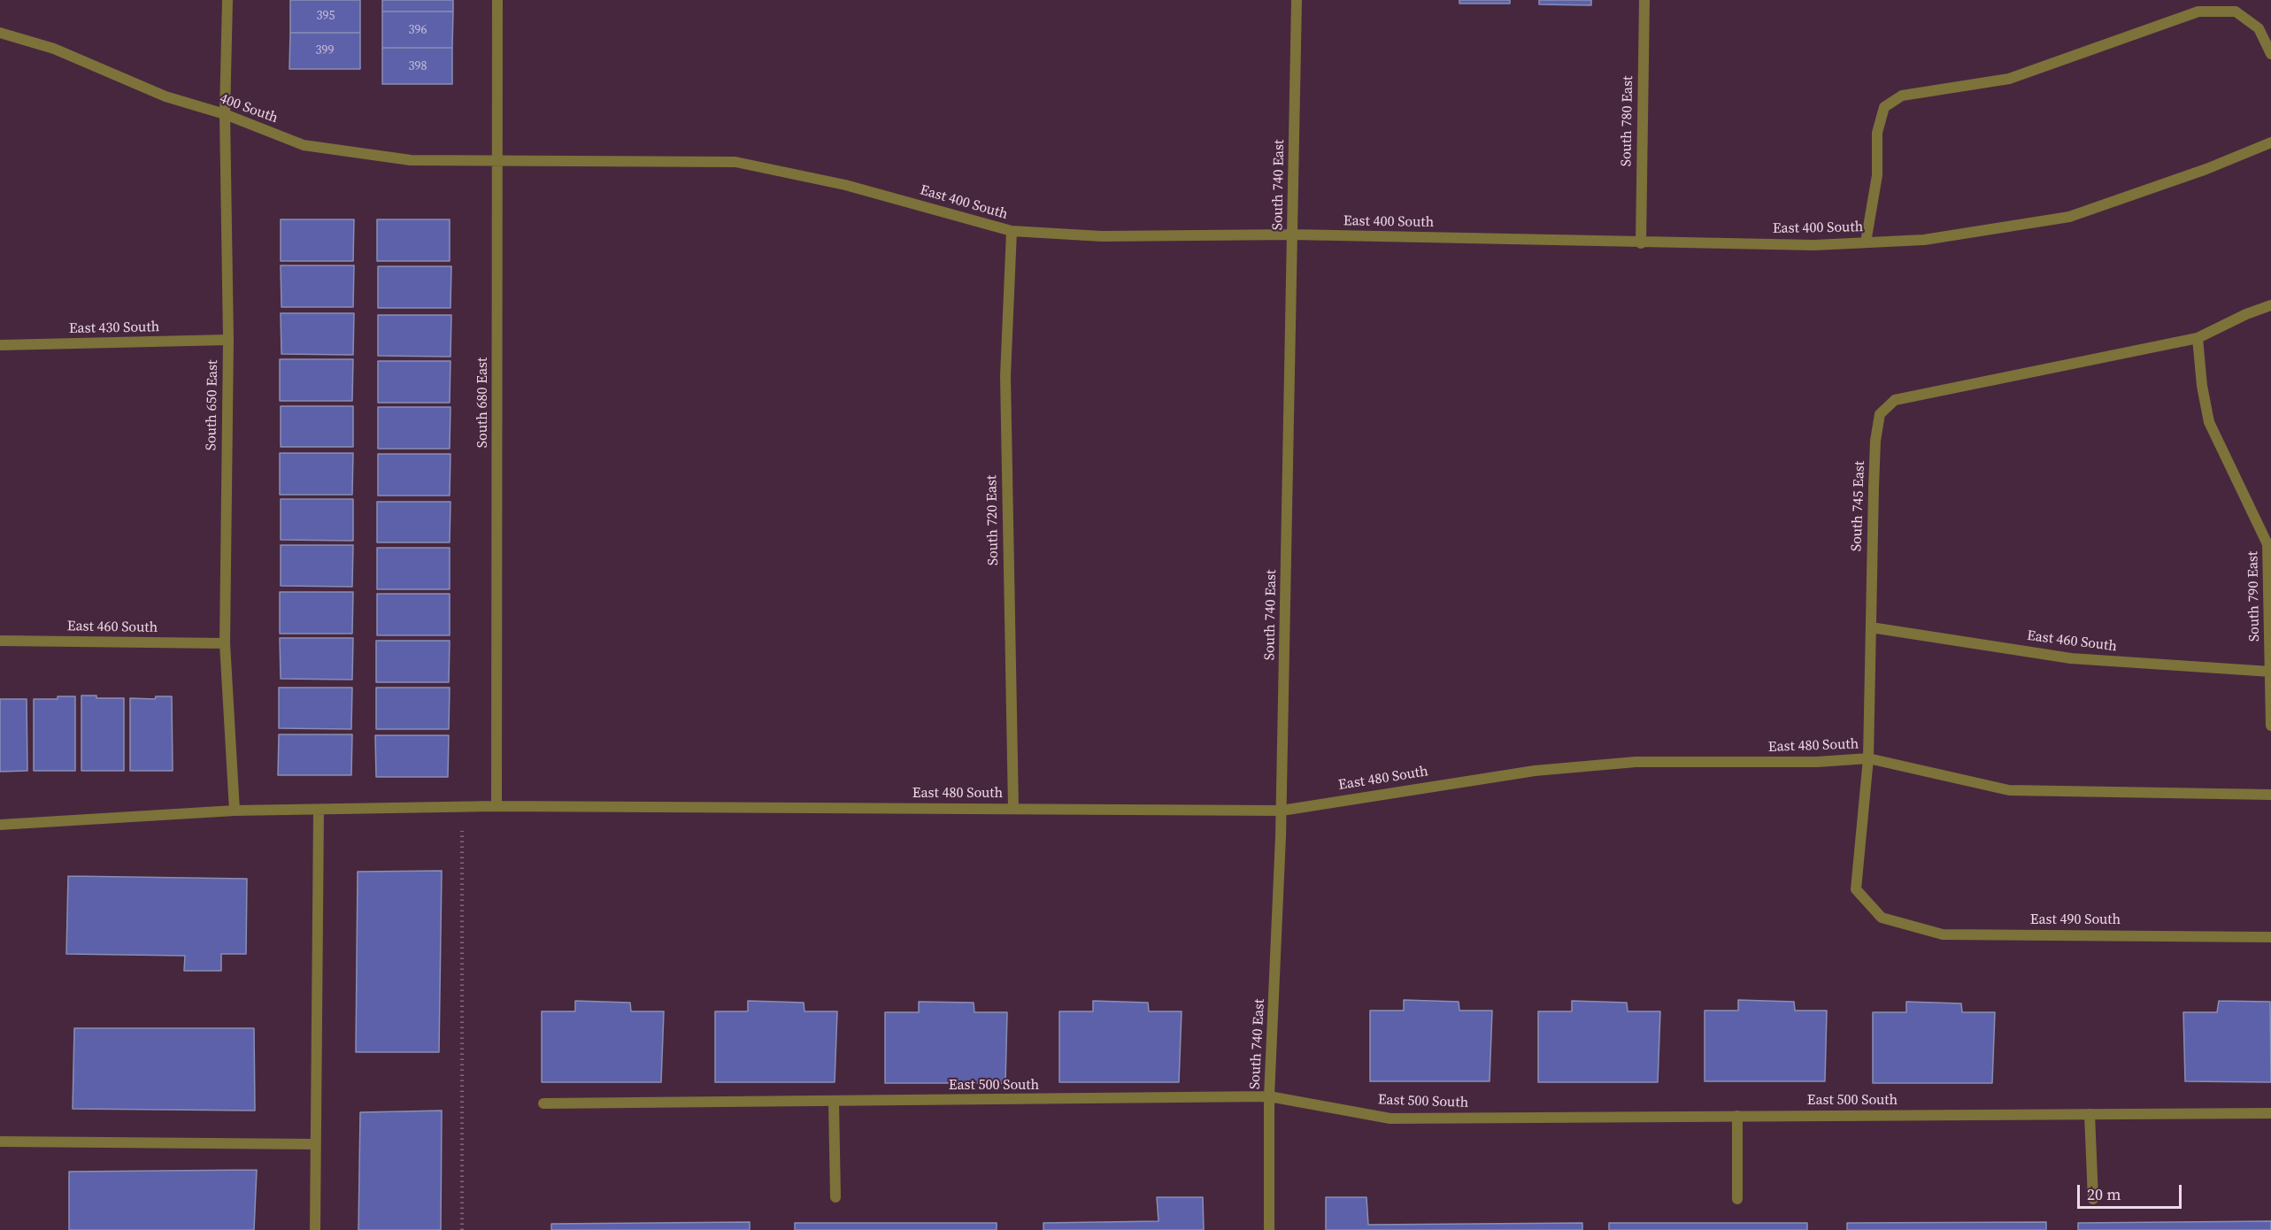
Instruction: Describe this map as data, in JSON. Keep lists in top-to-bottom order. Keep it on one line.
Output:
{"streets":{"street":["400 South","South 780 East","South 740 East","East 400 South","East 430 South","South 680 East","South 650 East","South 745 East","South 720 East","South 790 East","East 460 South","East 480 South","East 490 South","East 500 South"]},"crossings":[["400 South","East 400 South"],["400 South","South 680 East"],["400 South","South 650 East"],["South 780 East","East 400 South"],["South 740 East","East 400 South"],["South 740 East","East 480 South"],["South 740 East","East 500 South"],["East 400 South","South 680 East"],["East 400 South","South 720 East"],["East 430 South","South 650 East"],["South 680 East","East 480 South"],["South 650 East","East 460 South"],["South 650 East","East 480 South"],["South 745 East","South 790 East"],["South 745 East","East 460 South"],["South 745 East","East 480 South"],["South 745 East","East 490 South"],["South 720 East","East 480 South"],["South 790 East","East 460 South"]],"house_numbers":["395","396","399","398"],"scale_bar":"20 m"}
